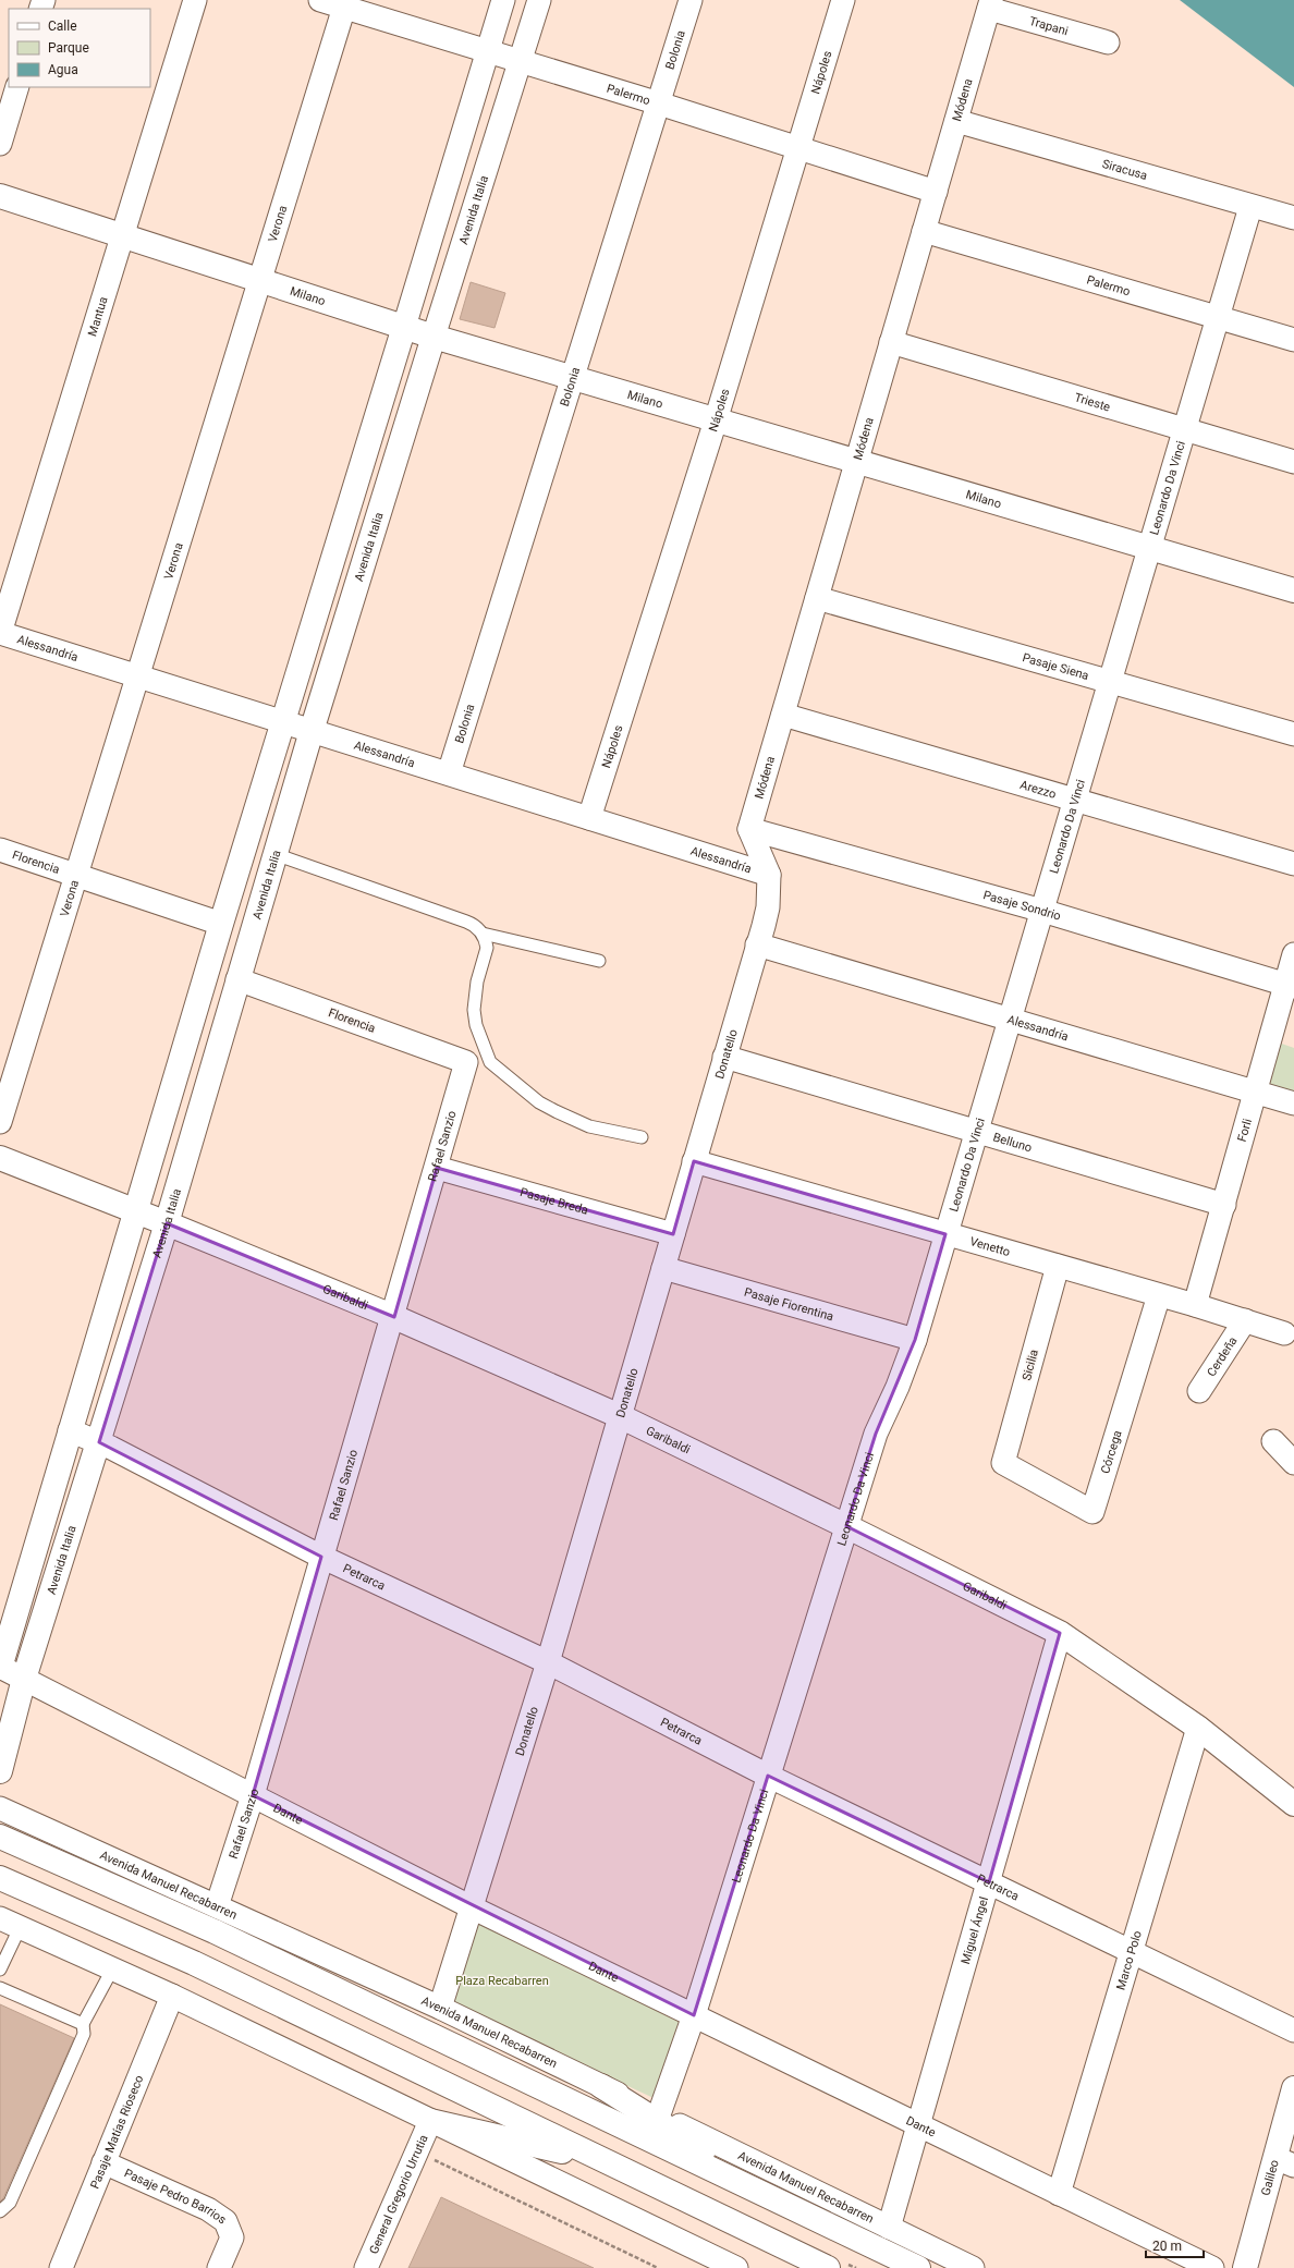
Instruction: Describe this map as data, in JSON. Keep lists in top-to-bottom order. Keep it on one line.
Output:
{"streets":{"street":["Trapani","Bolonia","Nápoles","Palermo","Módena","Siracusa","Avenida Italia","Verona","Milano","Mantua","Trieste","Leonardo Da Vinci","Alessandría","Pasaje Siena","Arezzo","Florencia","Pasaje Sondrio","Donatello","Forli","Belluno","Rafael Sanzio","Pasaje Breda","Venetto","Garibaldi","Pasaje Fiorentina","Cerdeña","Sicilia","Córcega","Petrarca","Dante","Avenida Manuel Recabarren","Miguel Ángel","Marco Polo","Pasaje Matías Rioseco","Galileo","General Gregorio Urrutia","Pasaje Pedro Barrios"]},"crossings":[["Trapani","Módena"],["Bolonia","Palermo"],["Bolonia","Milano"],["Bolonia","Alessandría"],["Nápoles","Palermo"],["Nápoles","Milano"],["Nápoles","Alessandría"],["Palermo","Módena"],["Palermo","Avenida Italia"],["Palermo","Verona"],["Palermo","Leonardo Da Vinci"],["Módena","Siracusa"],["Módena","Milano"],["Módena","Trieste"],["Módena","Pasaje Siena"],["Módena","Arezzo"],["Módena","Pasaje Sondrio"],["Siracusa","Leonardo Da Vinci"],["Avenida Italia","Milano"],["Avenida Italia","Alessandría"],["Avenida Italia","Florencia"],["Avenida Italia","Garibaldi"],["Avenida Italia","Petrarca"],["Avenida Italia","Dante"],["Verona","Milano"],["Verona","Alessandría"],["Verona","Florencia"],["Milano","Mantua"],["Milano","Leonardo Da Vinci"],["Mantua","Alessandría"],["Trieste","Leonardo Da Vinci"],["Leonardo Da Vinci","Alessandría"],["Leonardo Da Vinci","Pasaje Siena"],["Leonardo Da Vinci","Arezzo"],["Leonardo Da Vinci","Pasaje Sondrio"],["Leonardo Da Vinci","Belluno"],["Leonardo Da Vinci","Venetto"],["Leonardo Da Vinci","Garibaldi"],["Leonardo Da Vinci","Pasaje Fiorentina"],["Leonardo Da Vinci","Petrarca"],["Leonardo Da Vinci","Dante"],["Leonardo Da Vinci","Avenida Manuel Recabarren"],["Alessandría","Donatello"],["Alessandría","Forli"],["Florencia","Rafael Sanzio"],["Pasaje Sondrio","Forli"],["Donatello","Belluno"],["Donatello","Pasaje Breda"],["Donatello","Venetto"],["Donatello","Garibaldi"],["Donatello","Pasaje Fiorentina"],["Donatello","Petrarca"],["Donatello","Dante"],["Forli","Belluno"],["Forli","Venetto"],["Rafael Sanzio","Pasaje Breda"],["Rafael Sanzio","Garibaldi"],["Rafael Sanzio","Petrarca"],["Rafael Sanzio","Dante"],["Rafael Sanzio","Avenida Manuel Recabarren"],["Venetto","Cerdeña"],["Venetto","Sicilia"],["Venetto","Córcega"],["Garibaldi","Miguel Ángel"],["Garibaldi","Marco Polo"],["Sicilia","Córcega"],["Petrarca","Miguel Ángel"],["Petrarca","Marco Polo"],["Dante","Miguel Ángel"],["Dante","Marco Polo"],["Avenida Manuel Recabarren","Miguel Ángel"],["Pasaje Matías Rioseco","Pasaje Pedro Barrios"]],"parks":["Plaza Recabarren"],"legend":["Calle","Parque","Agua"],"scale_bar":"20 m"}
